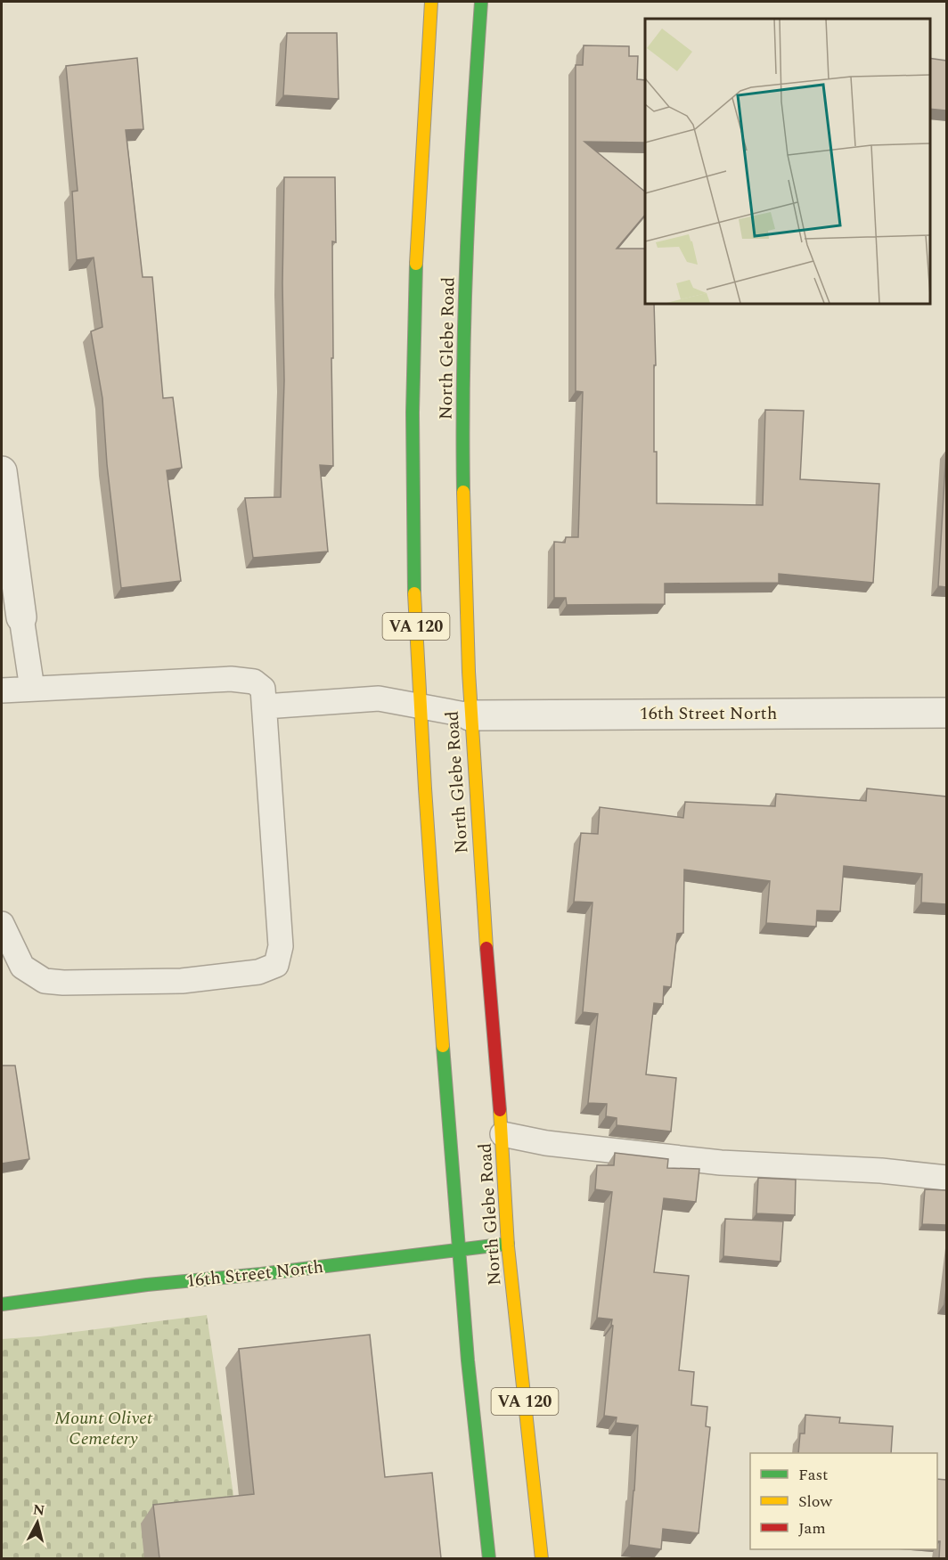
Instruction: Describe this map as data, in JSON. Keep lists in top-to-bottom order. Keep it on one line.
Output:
{"streets":{"main road":["North Glebe Road","VA 120","16th Street North"]},"crossings":[["North Glebe Road","16th Street North"]],"parks":["Mount Olivet Cemetery"],"legend":["Fast","Slow","Jam"],"north":"top"}
